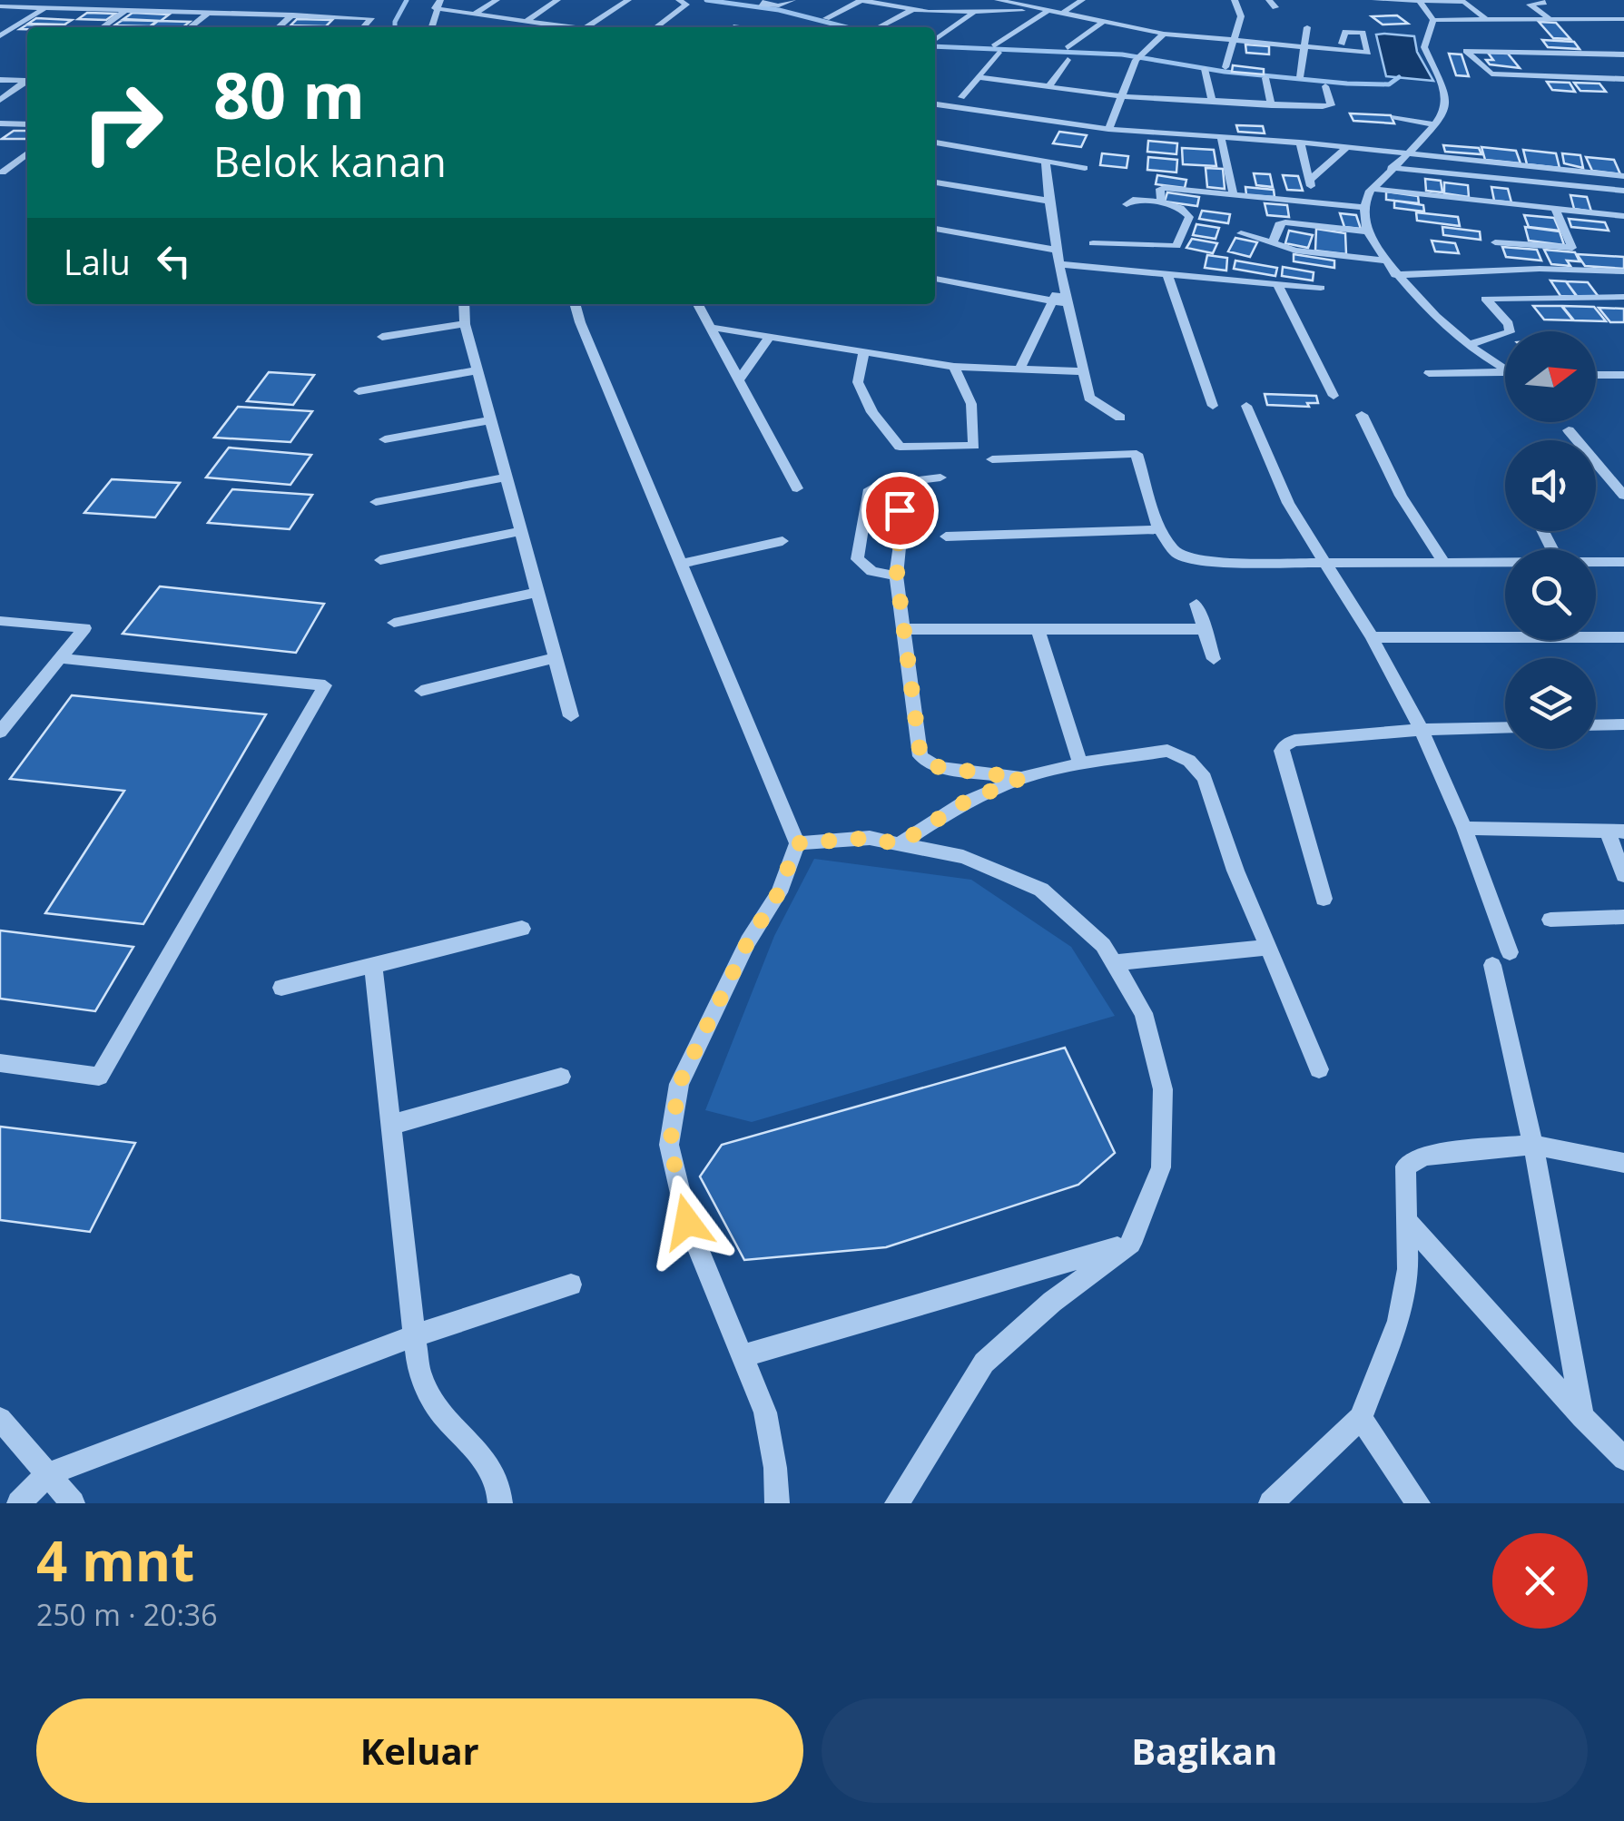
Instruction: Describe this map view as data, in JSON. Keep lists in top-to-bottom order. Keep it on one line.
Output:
{"north":"right","page":{"turn":["80 m","Belok kanan"],"then":"Lalu","heading":["4 mnt","250 m · 20:36"],"buttons":["Keluar","Bagikan"]}}
